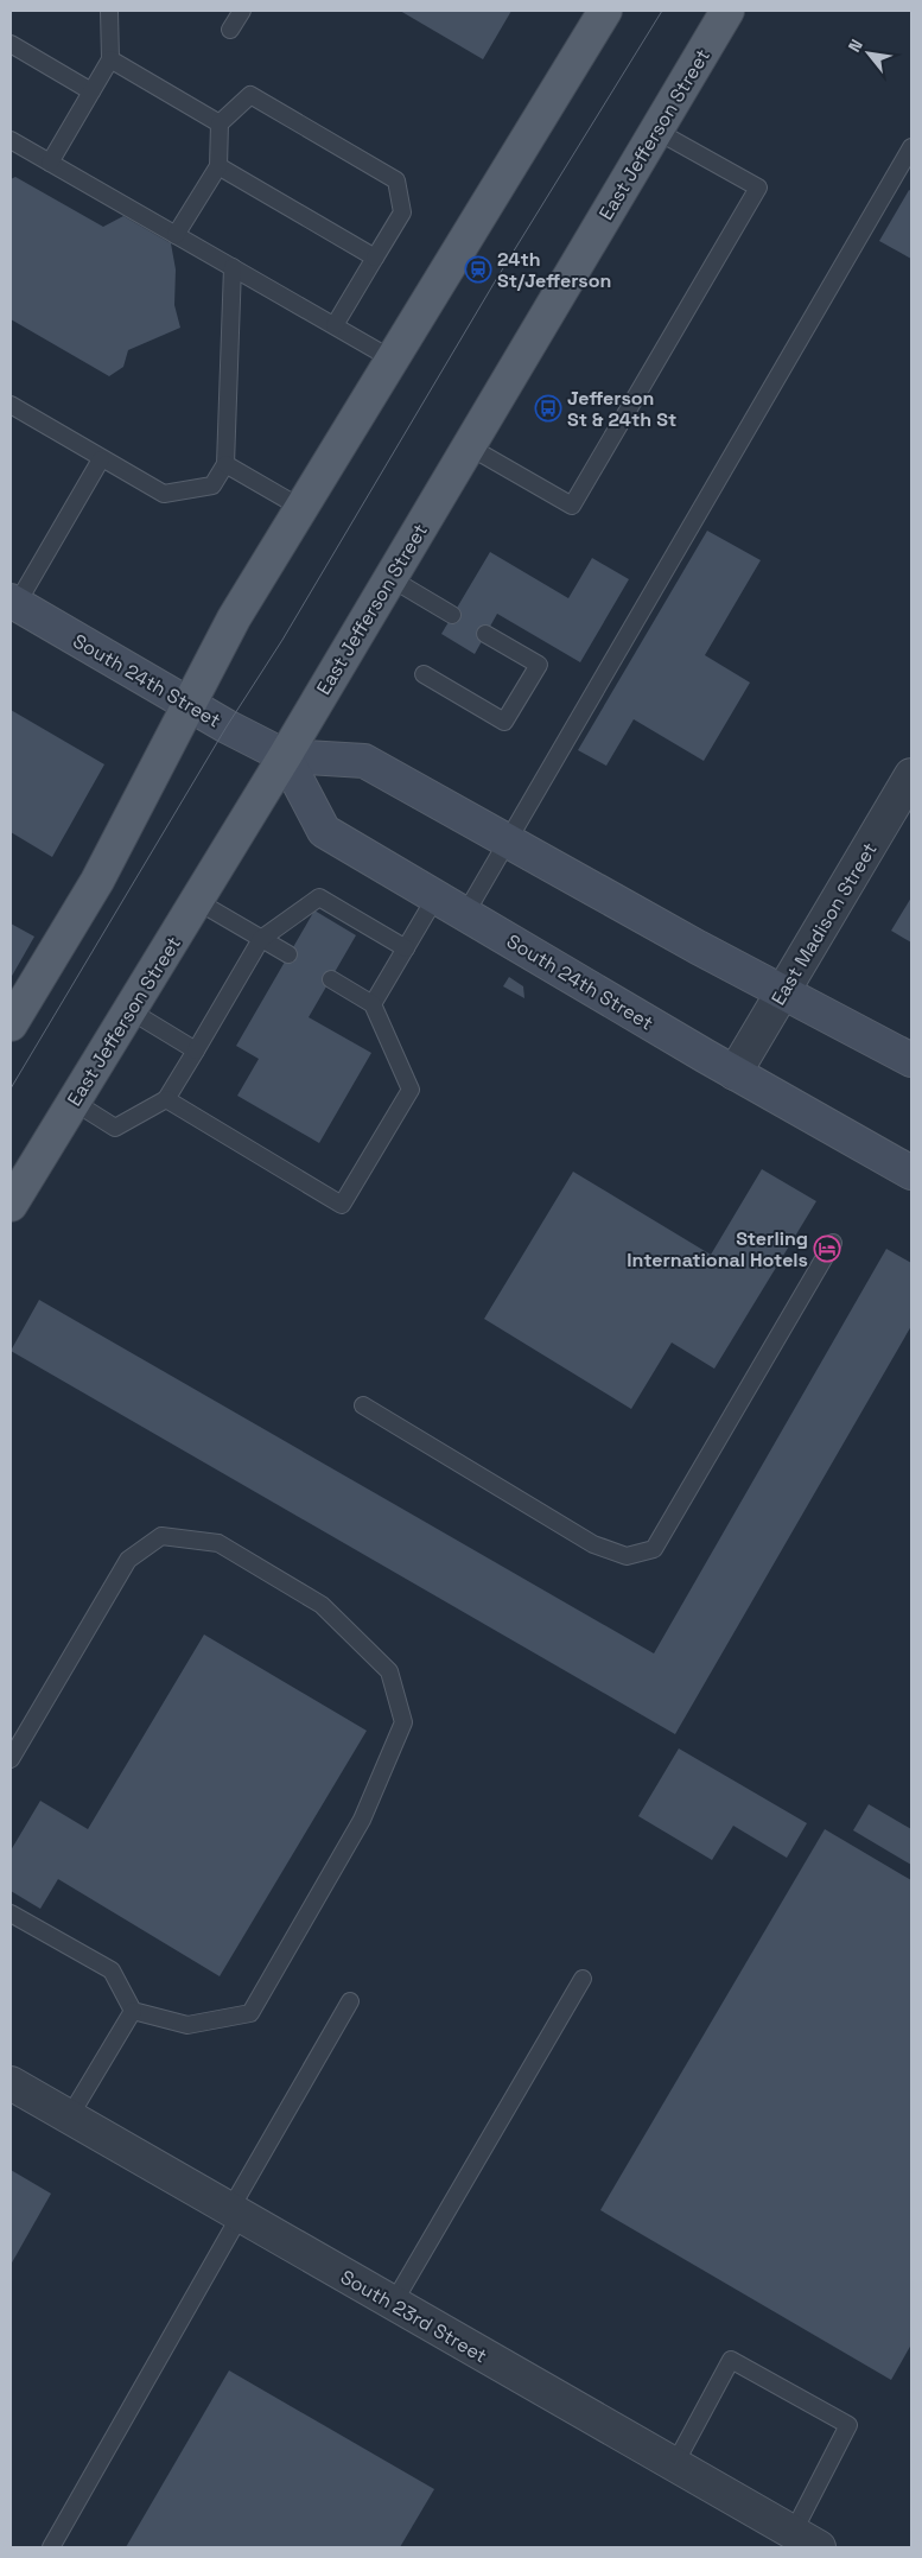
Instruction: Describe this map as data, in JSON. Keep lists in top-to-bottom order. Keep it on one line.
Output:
{"streets":{"main road":["East Jefferson Street","South 24th Street"],"street":["East Madison Street","South 23rd Street"]},"crossings":[["East Jefferson Street","South 24th Street"],["South 24th Street","East Madison Street"]],"places":{"station":["24th St/Jefferson"],"bus stop":["Jefferson St & 24th St"],"hotel":["Sterling International Hotels"]},"north":"top left"}
